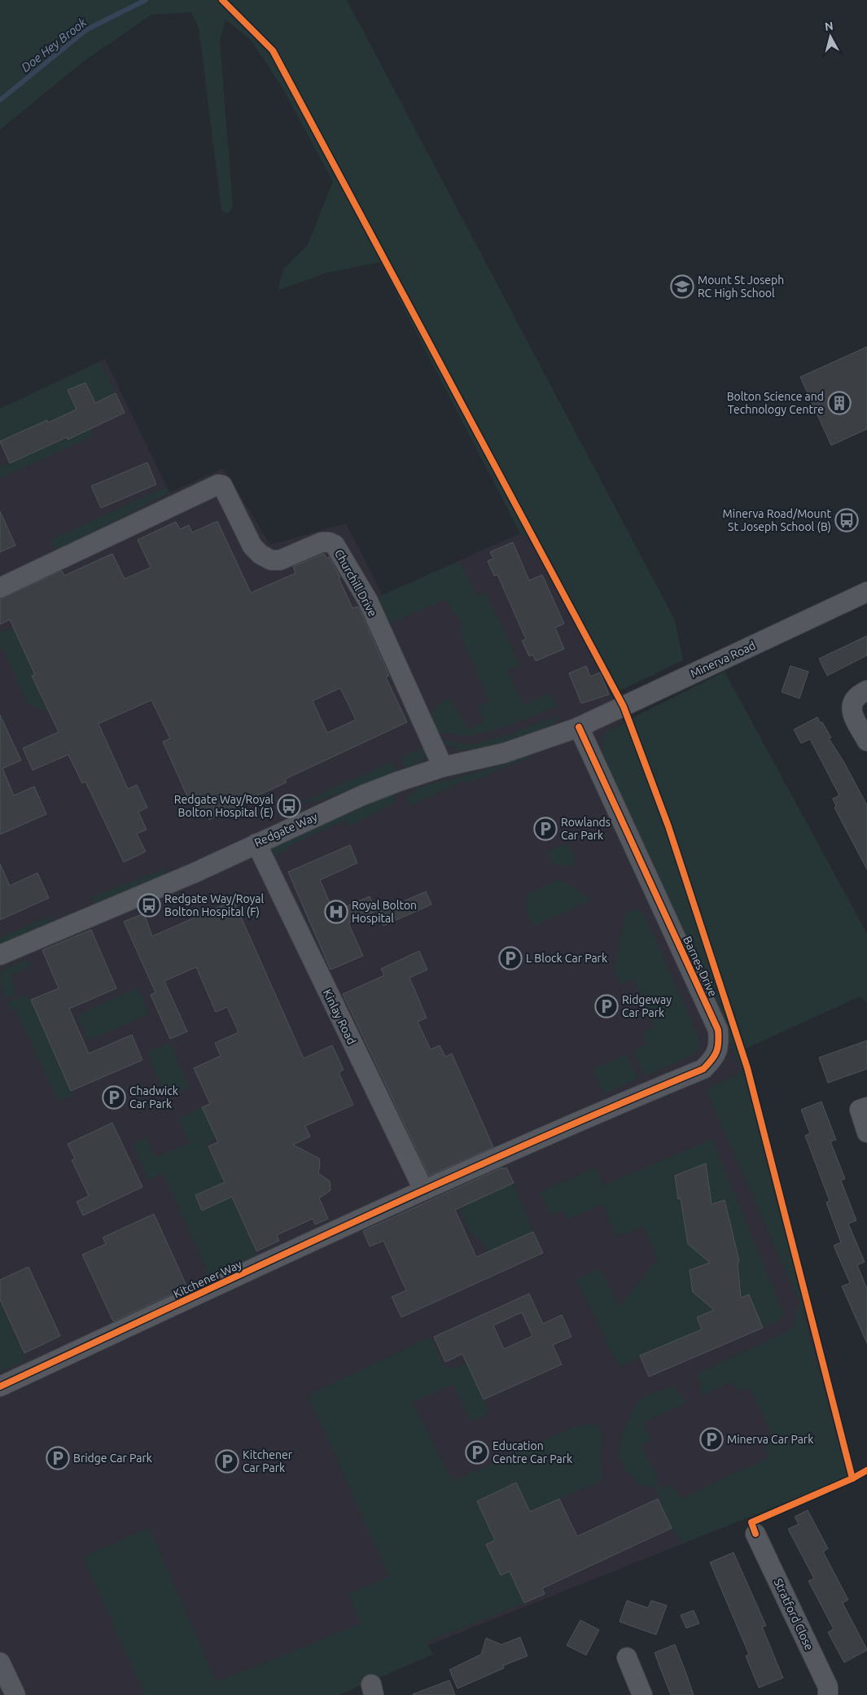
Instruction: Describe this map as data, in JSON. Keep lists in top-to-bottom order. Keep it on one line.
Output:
{"streets":{"street":["Churchill Drive","Minerva Road","Redgate Way","Barnes Drive","Kinlay Road","Kitchener Way","Stratford Close"]},"crossings":[["Churchill Drive","Redgate Way"],["Minerva Road","Redgate Way"],["Minerva Road","Barnes Drive"],["Redgate Way","Barnes Drive"],["Redgate Way","Kinlay Road"],["Barnes Drive","Kinlay Road"],["Barnes Drive","Kitchener Way"],["Kinlay Road","Kitchener Way"]],"water":["Doe Hey Brook"],"places":{"school or university":["Mount St Joseph RC High School"],"building":["Bolton Science and Technology Centre"],"bus stop":["Minerva Road/Mount St Joseph School (B)","Redgate Way/Royal Bolton Hospital (E)","Redgate Way/Royal Bolton Hospital (F)"],"parking":["Rowlands Car Park","L Block Car Park","Ridgeway Car Park","Chadwick Car Park","Minerva Car Park","Education Centre Car Park","Bridge Car Park","Kitchener Car Park"],"hospital":["Royal Bolton Hospital"]},"north":"top"}
